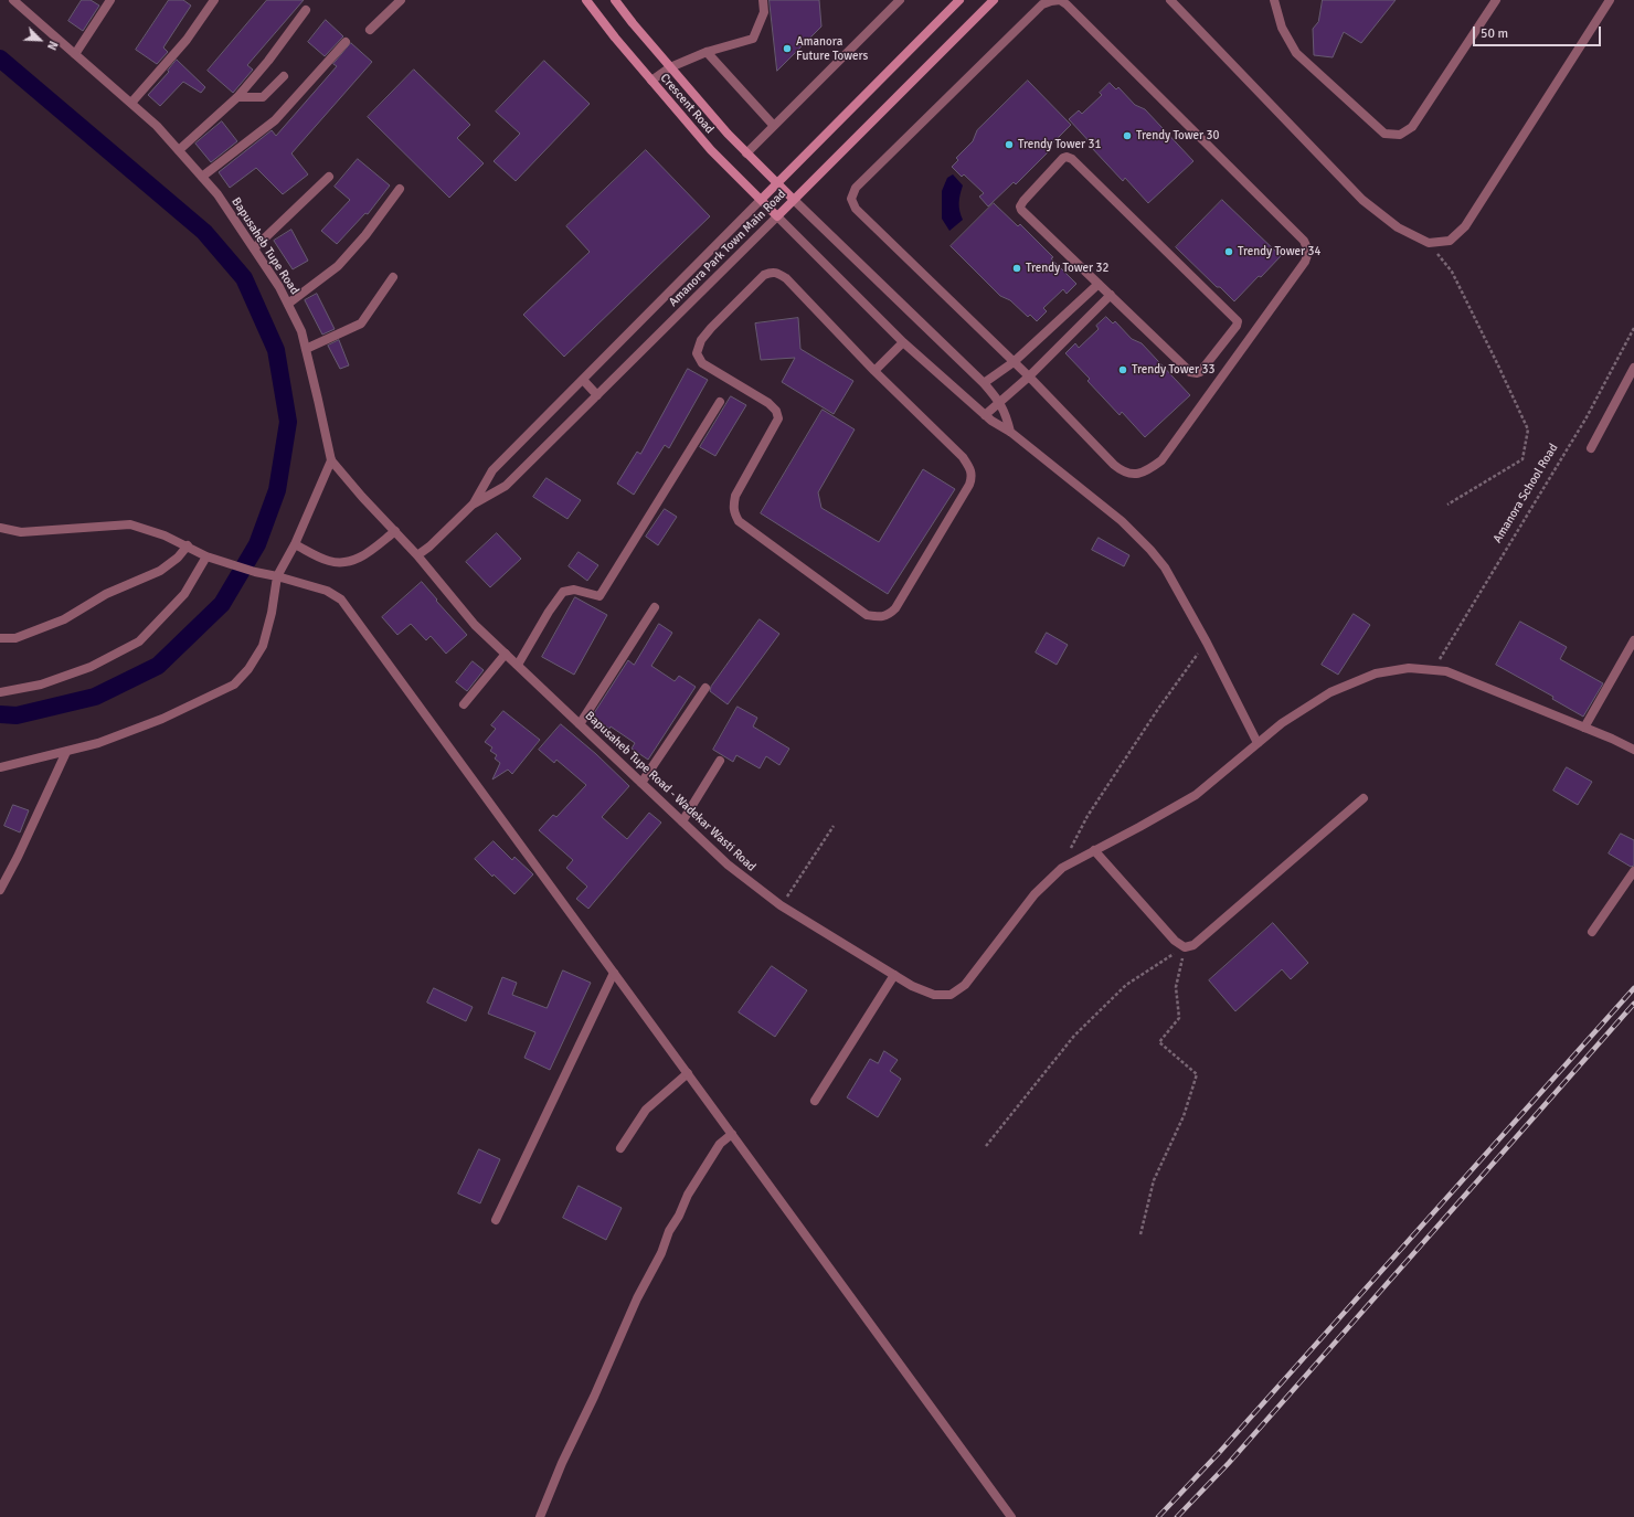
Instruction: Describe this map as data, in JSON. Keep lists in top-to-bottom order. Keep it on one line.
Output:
{"streets":{"main road":["Crescent Road","Amanora Park Town Main Road"],"street":["Bapusaheb Tupe Road","Bapusaheb Tupe Road - Wadekar Wasti Road"],"path":["Amanora School Road"]},"crossings":[["Crescent Road","Amanora Park Town Main Road"],["Bapusaheb Tupe Road","Amanora Park Town Main Road"],["Bapusaheb Tupe Road","Bapusaheb Tupe Road - Wadekar Wasti Road"],["Amanora Park Town Main Road","Bapusaheb Tupe Road - Wadekar Wasti Road"],["Amanora School Road","Bapusaheb Tupe Road - Wadekar Wasti Road"]],"places":["Amanora Future Towers","Trendy Tower 30","Trendy Tower 31","Trendy Tower 34","Trendy Tower 32","Trendy Tower 33"],"scale_bar":"50 m","north":"bottom right"}
